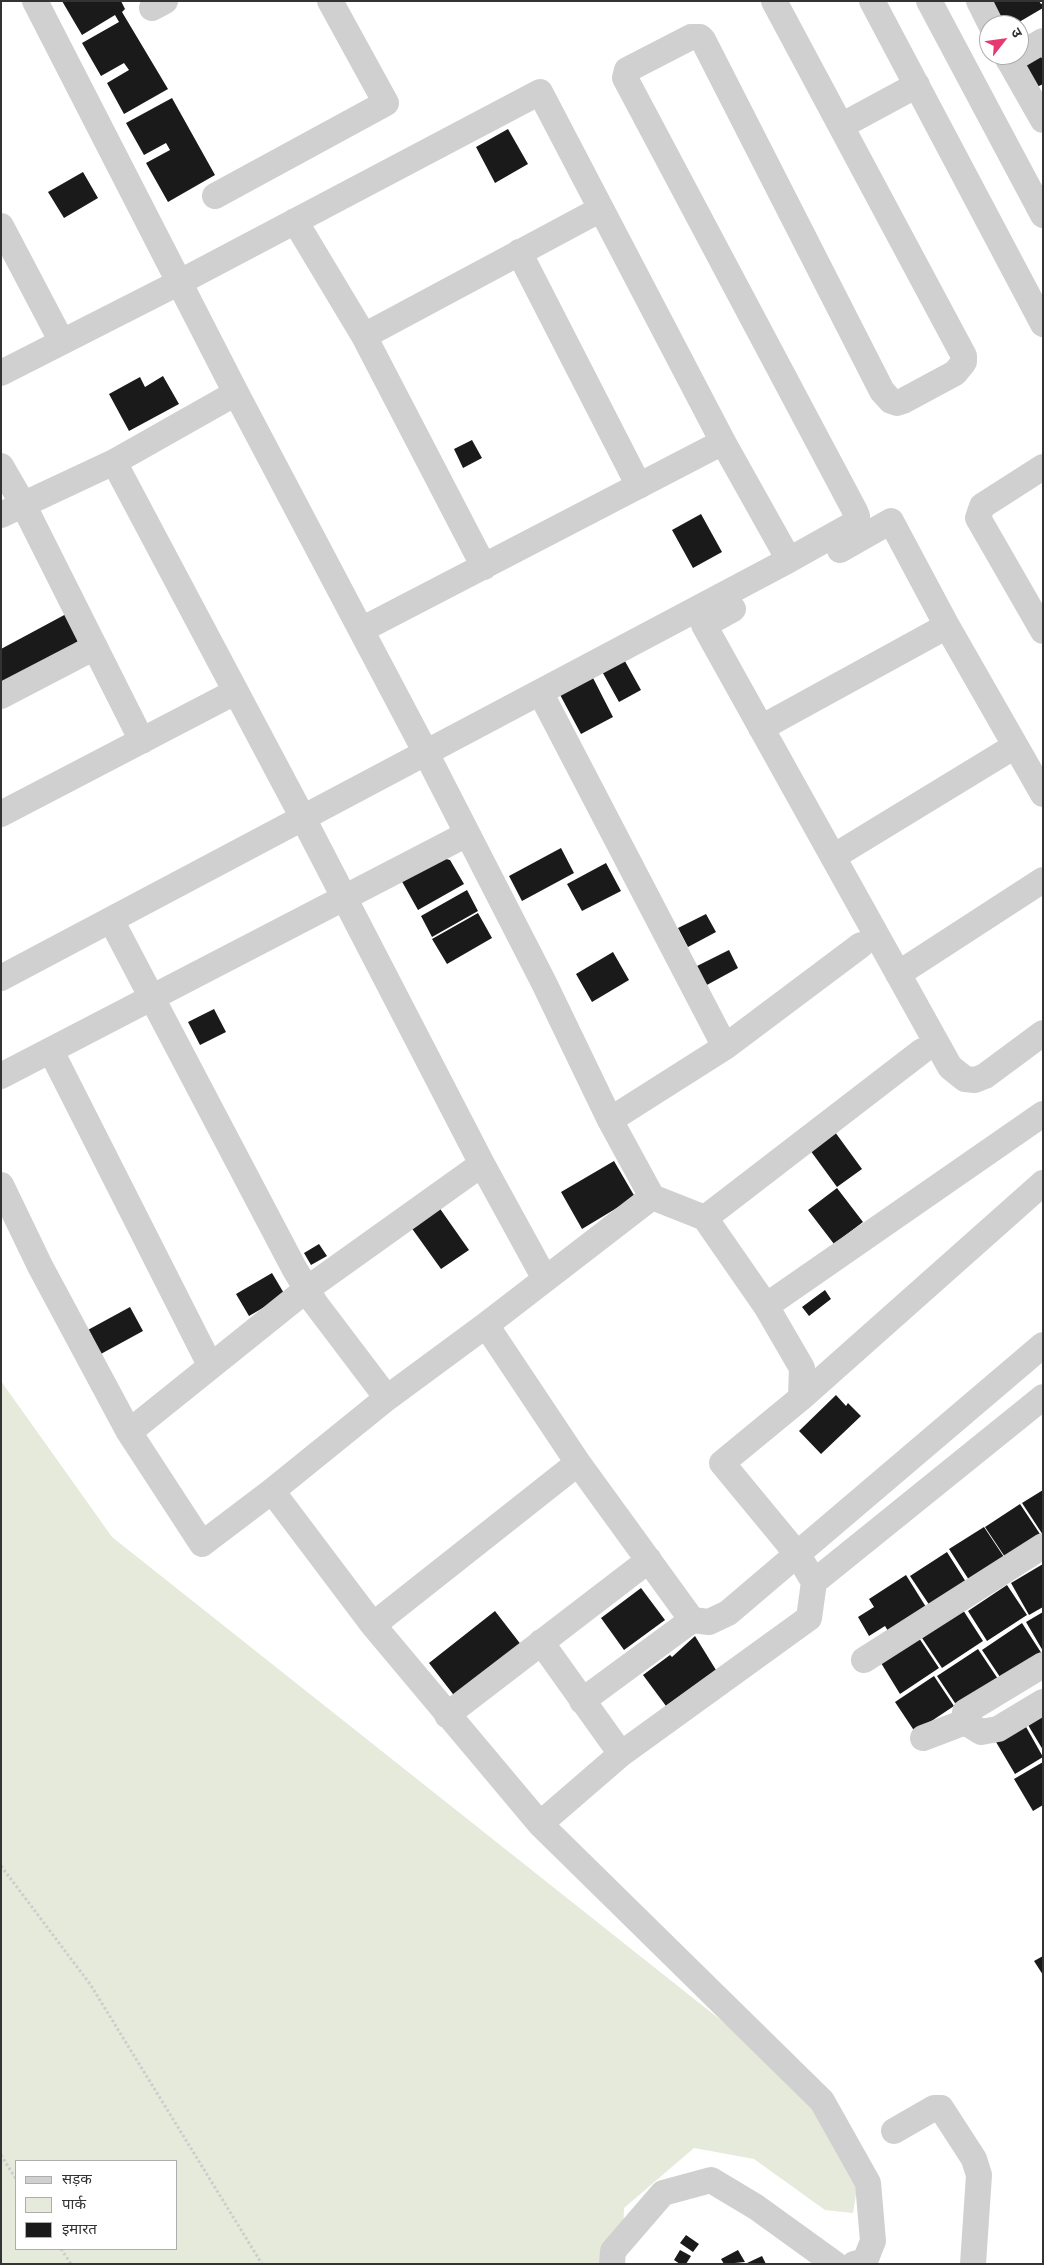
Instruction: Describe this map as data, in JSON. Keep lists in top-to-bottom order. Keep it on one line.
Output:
{"legend":["सड़क","पार्क","इमारत"],"north":"top right"}
